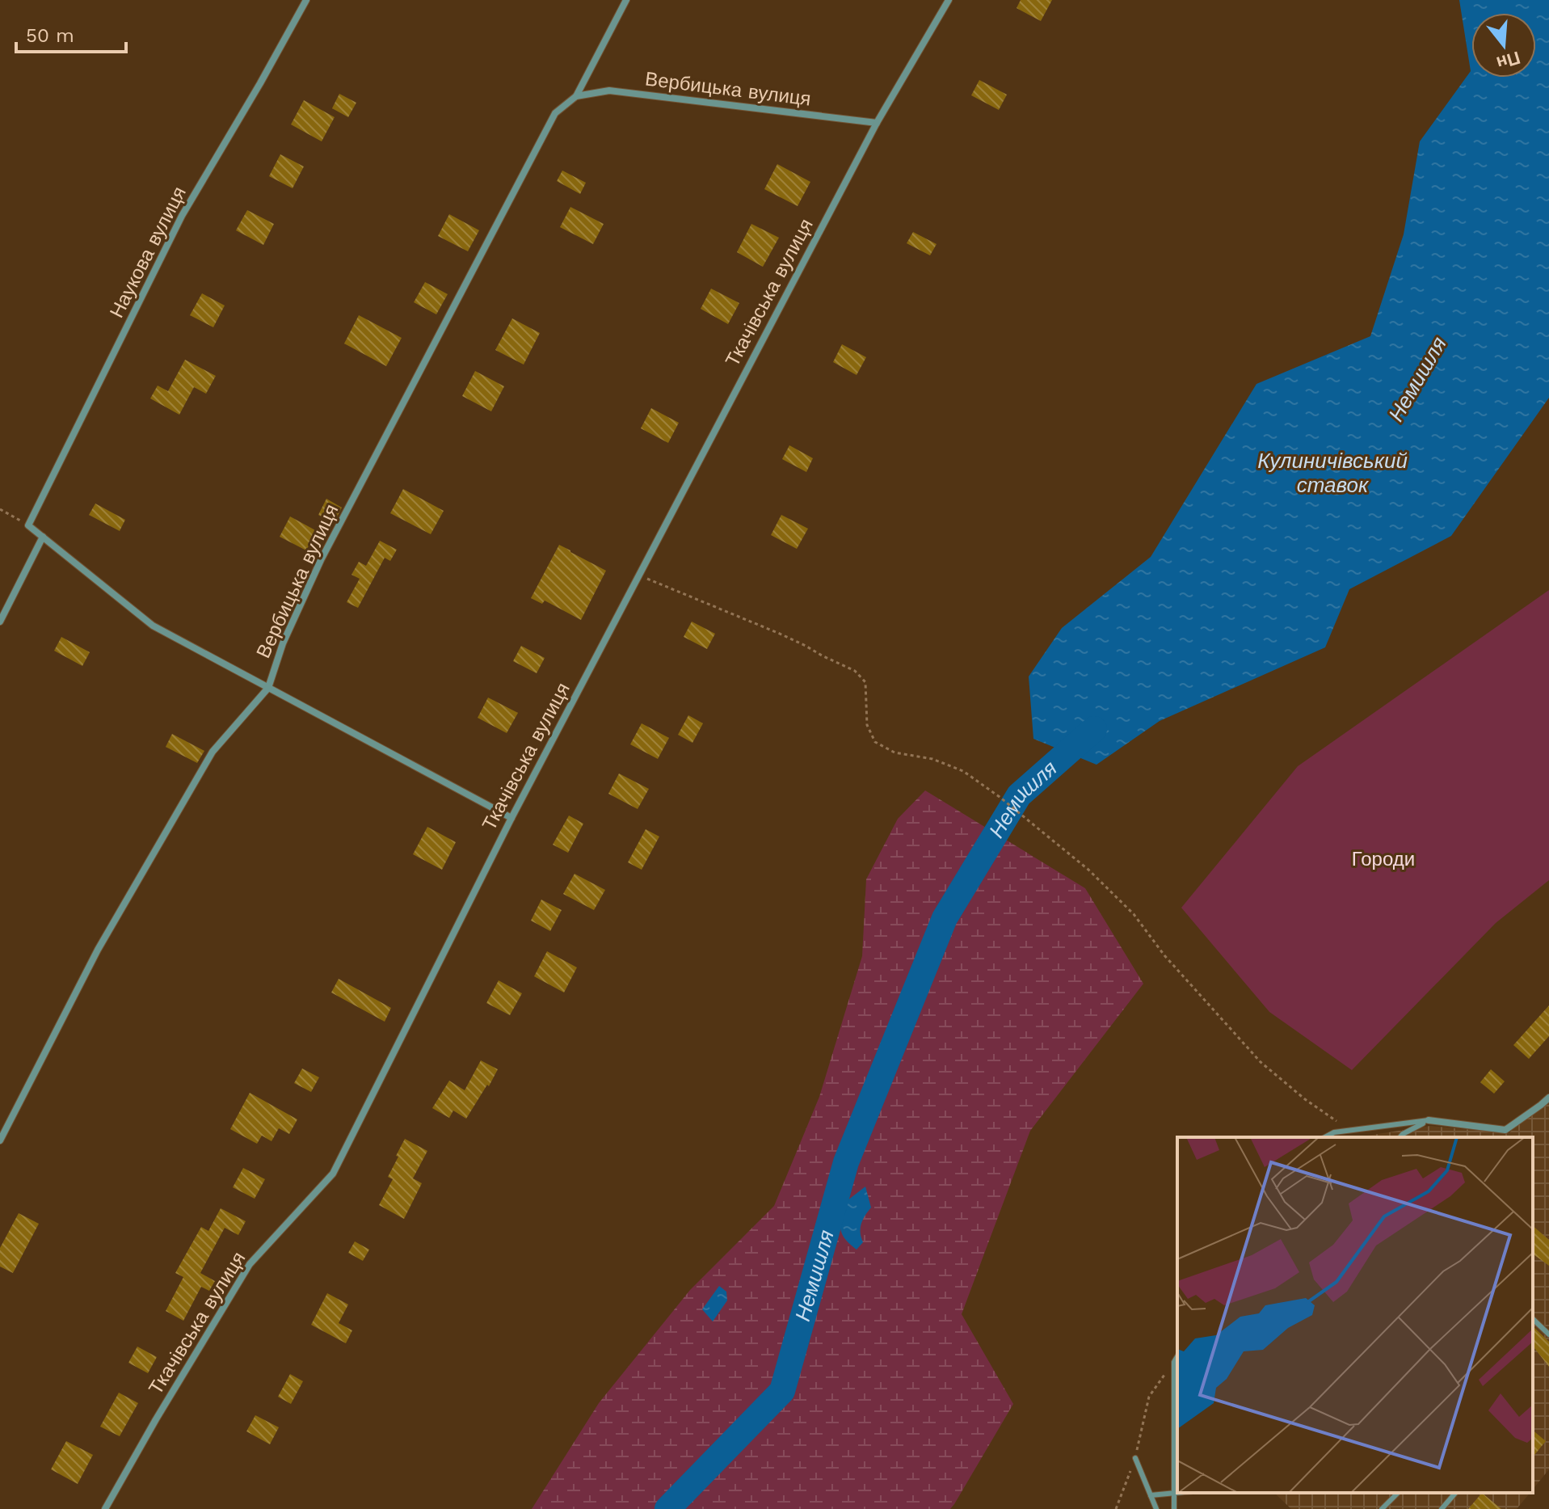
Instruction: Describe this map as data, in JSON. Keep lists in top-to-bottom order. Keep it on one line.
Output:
{"streets":{"street":["Вербицька вулиця","Наукова вулиця","Ткачівська вулиця"]},"crossings":[["Вербицька вулиця","Ткачівська вулиця"]],"water":["Немишля","Кулиничівський ставок"],"parks":["Городи"],"scale_bar":"50 m","north":"bottom"}
